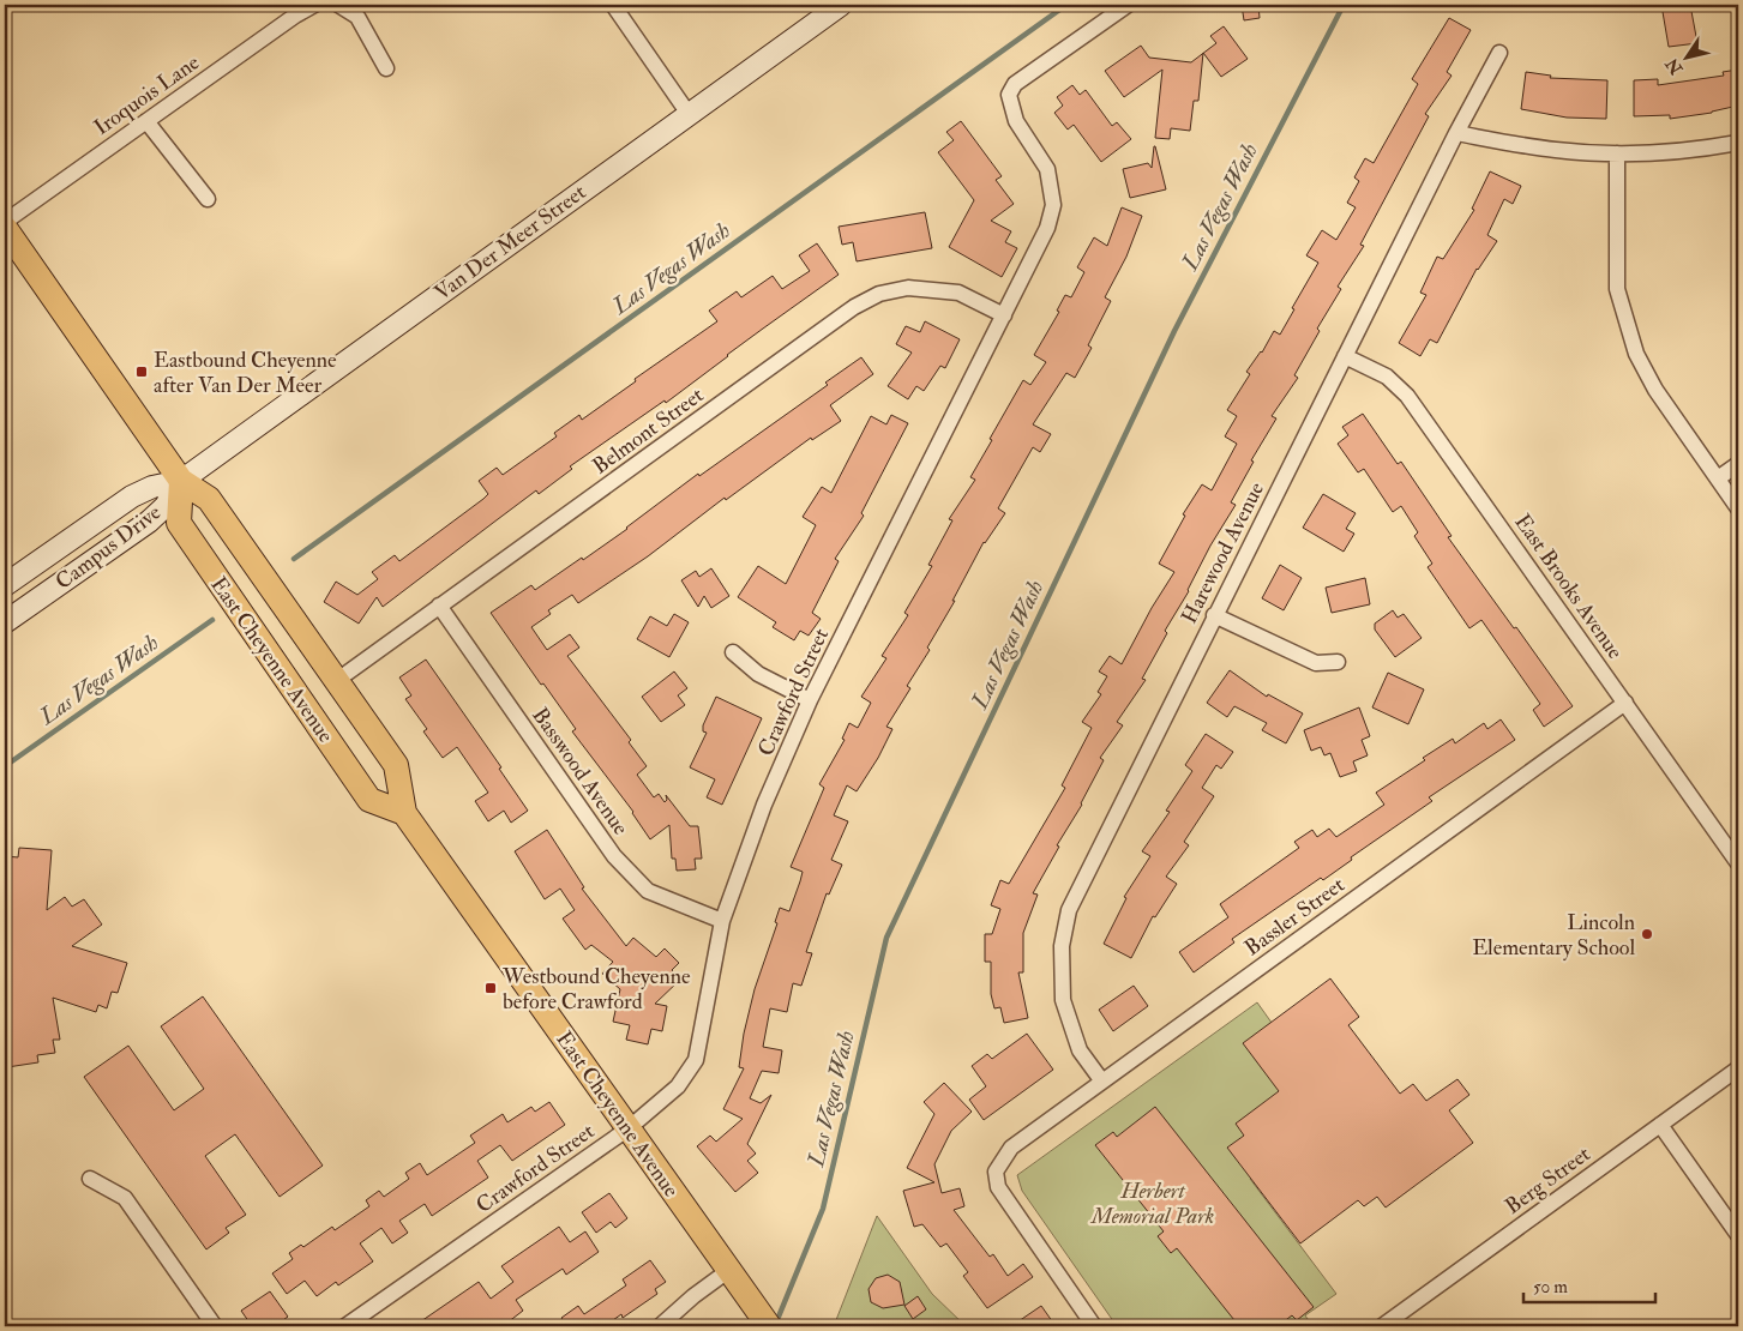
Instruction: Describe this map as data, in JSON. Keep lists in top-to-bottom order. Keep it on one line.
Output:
{"streets":{"main road":["East Cheyenne Avenue"],"street":["Iroquois Lane","Van Der Meer Street","Belmont Street","Campus Drive","Harewood Avenue","East Brooks Avenue","Crawford Street","Basswood Avenue","Bassler Street","Berg Street"]},"crossings":[["Van Der Meer Street","Campus Drive"],["Van Der Meer Street","East Cheyenne Avenue"],["Belmont Street","East Cheyenne Avenue"],["Belmont Street","Crawford Street"],["Belmont Street","Basswood Avenue"],["Campus Drive","East Cheyenne Avenue"],["Harewood Avenue","East Brooks Avenue"],["Harewood Avenue","Bassler Street"],["East Brooks Avenue","Bassler Street"],["East Cheyenne Avenue","Crawford Street"],["Crawford Street","Basswood Avenue"]],"water":["Las Vegas Wash"],"parks":["Herbert Memorial Park"],"places":{"transit":["Eastbound Cheyenne after Van Der Meer","Westbound Cheyenne before Crawford"],"other":["Lincoln Elementary School"]},"scale_bar":"50 m","north":"bottom left"}
